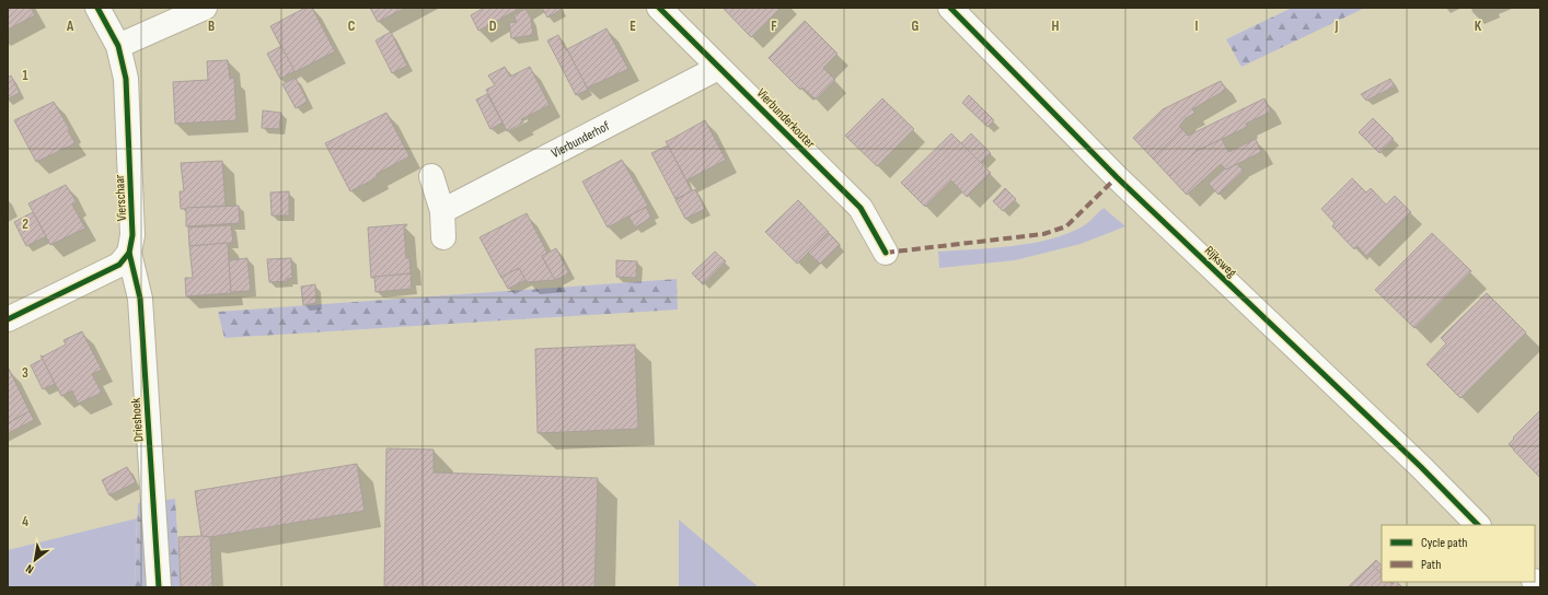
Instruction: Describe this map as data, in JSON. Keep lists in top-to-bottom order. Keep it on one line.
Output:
{"streets":{"street":["Vierbunderkouter","Vierbunderhof","Vierschaar","Rijksweg","Drieshoek"]},"crossings":[["Vierbunderkouter","Vierbunderhof"],["Vierschaar","Drieshoek"]],"legend":["Cycle path","Path"],"north":"bottom left","grid":{"columns":["A","B","C","D","E","F","G","H","I","J","K"],"rows":["1","2","3","4"]}}
